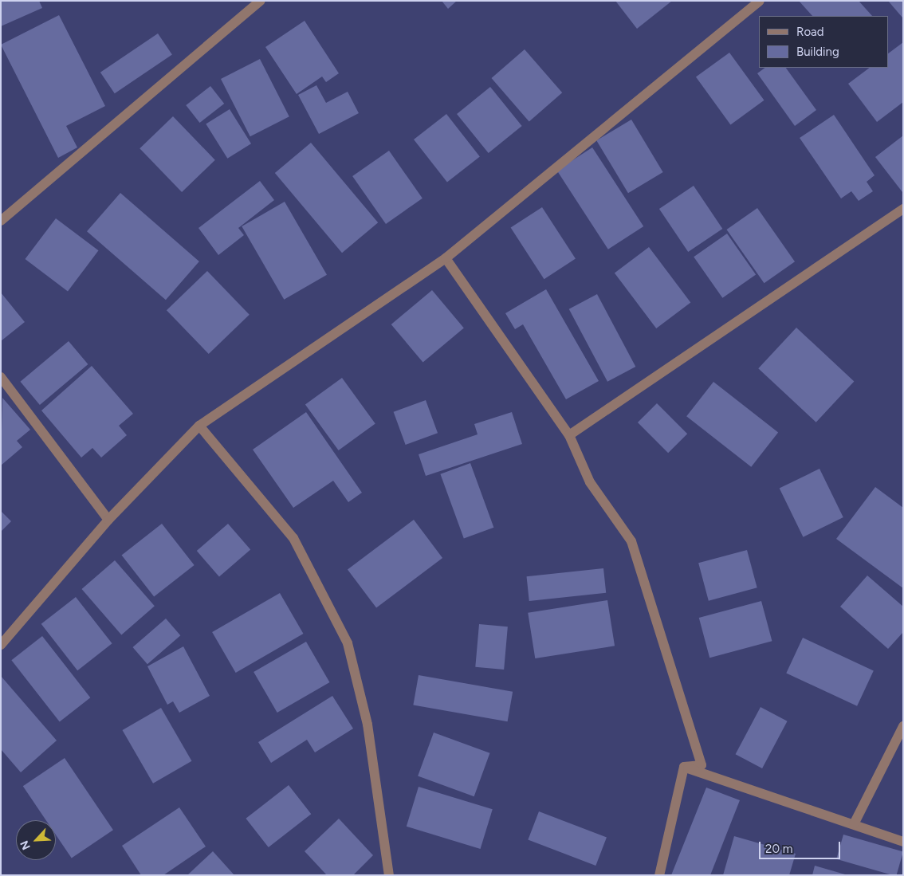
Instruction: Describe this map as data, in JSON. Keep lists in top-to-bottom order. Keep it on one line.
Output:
{"legend":["Road","Building"],"scale_bar":"20 m","north":"bottom left"}
